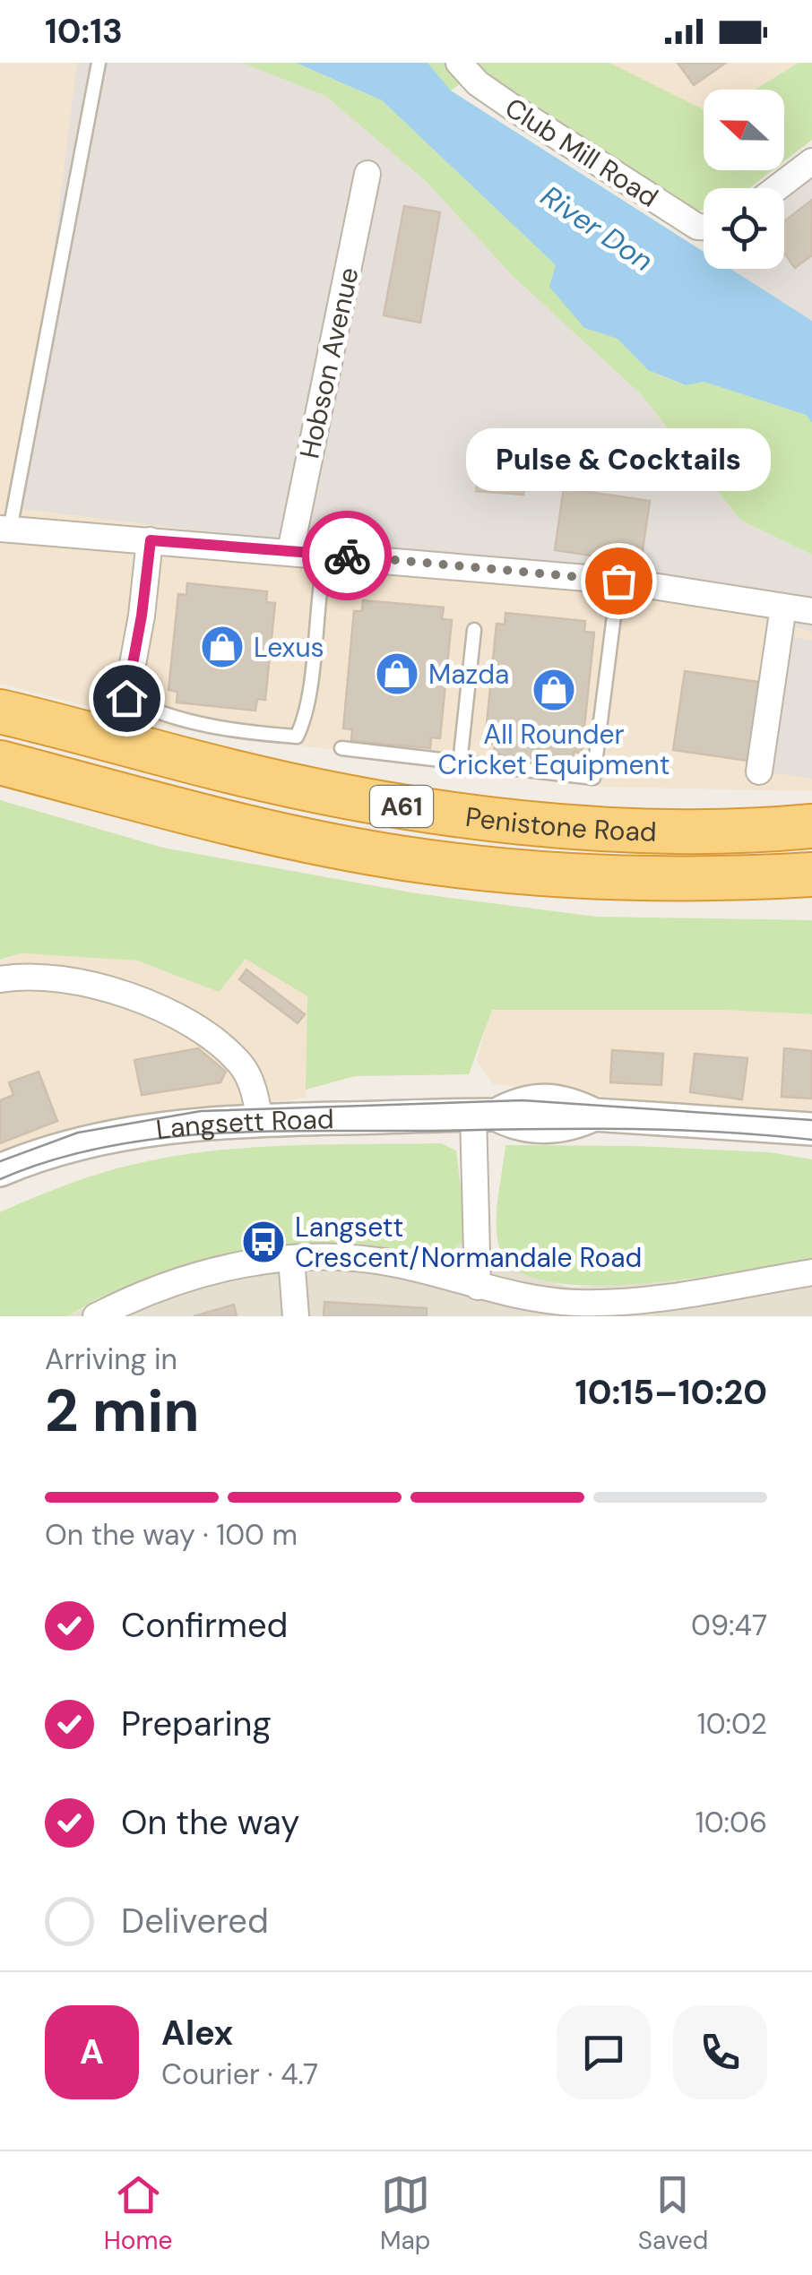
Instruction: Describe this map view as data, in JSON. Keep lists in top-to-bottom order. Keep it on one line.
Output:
{"streets":{"highway":["A61","Penistone Road"],"street":["Club Mill Road","Hobson Avenue","Langsett Road"]},"water":["River Don"],"places":{"other":["Pulse & Cocktails"],"shop":["Lexus","Mazda","All Rounder Cricket Equipment"],"bus stop":["Langsett Crescent/Normandale Road"]},"north":"left","page":{"status":"10:13","bubble":"Pulse & Cocktails","heading":["2 min","Arriving in","10:15–10:20"],"panel":["Alex","Courier · 4.7"],"bar":"On the way · 100 m","list":[["Confirmed","09:47"],["Preparing","10:02"],["On the way","10:06"],"Delivered"],"round":"A","tabs":["Home","Map","Saved"]}}
